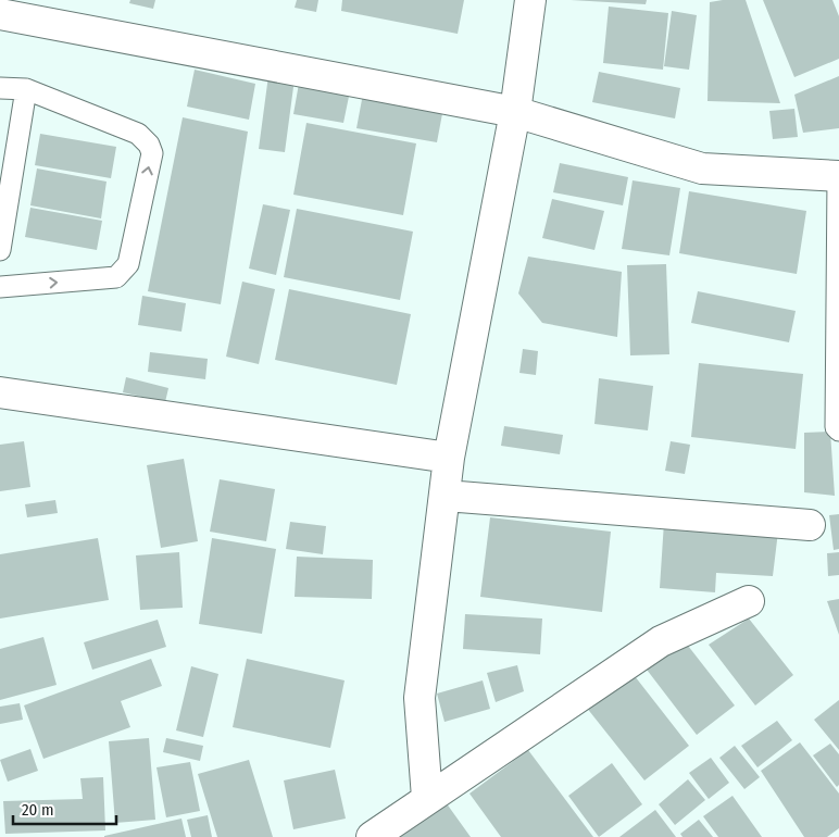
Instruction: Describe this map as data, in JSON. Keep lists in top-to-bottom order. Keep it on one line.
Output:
{"scale_bar":"20 m"}
